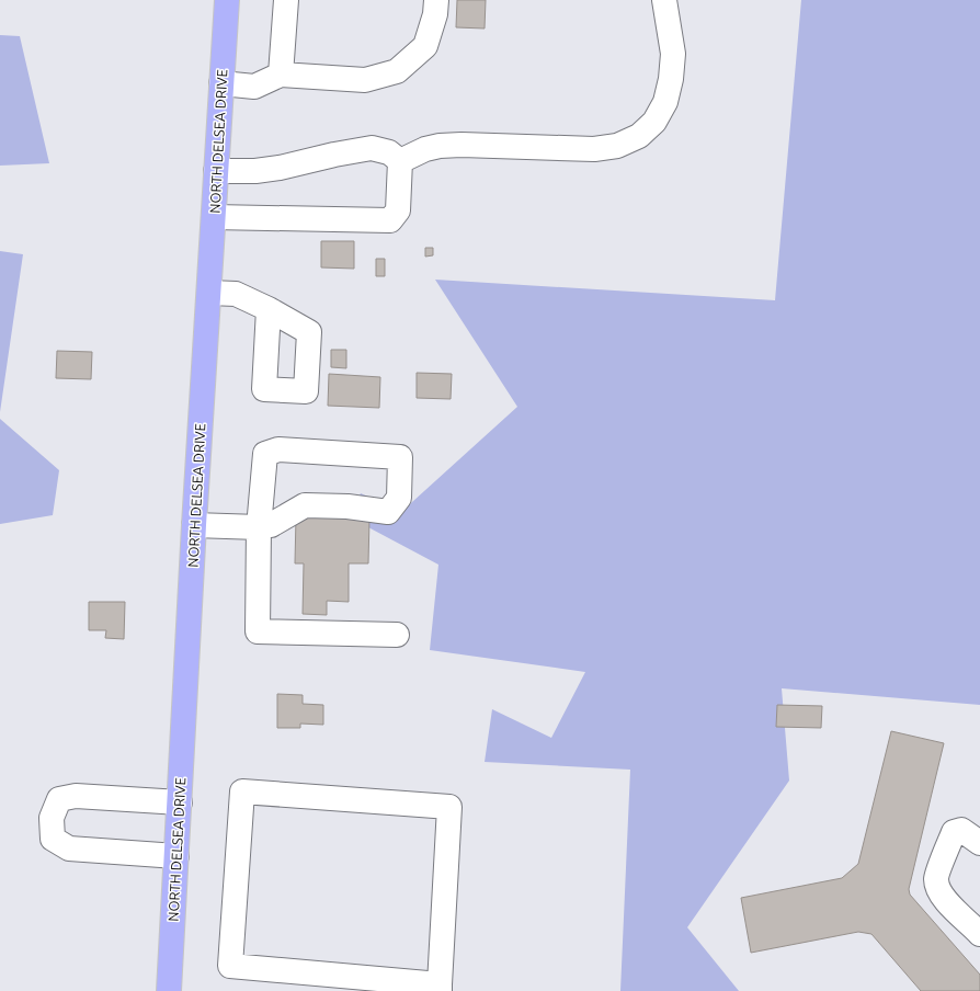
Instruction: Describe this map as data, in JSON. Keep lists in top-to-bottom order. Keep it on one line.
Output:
{"streets":{"main road":["NORTH DELSEA DRIVE"]}}
